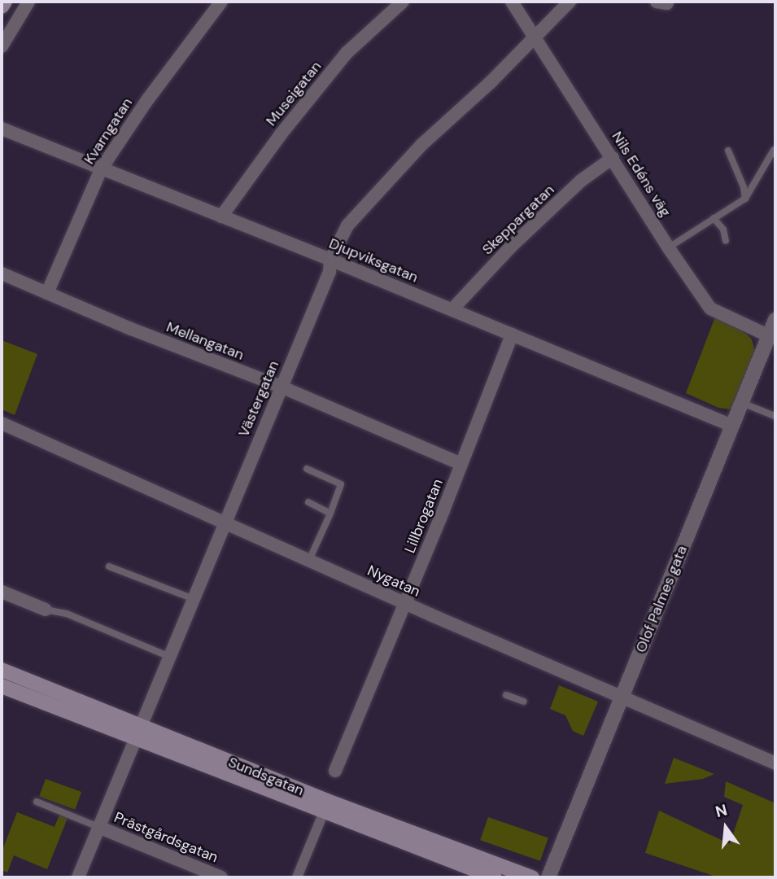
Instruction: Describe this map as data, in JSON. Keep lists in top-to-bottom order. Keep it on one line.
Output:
{"streets":{"main road":["Sundsgatan"],"street":["Museigatan","Kvarngatan","Nils Edéns väg","Skeppargatan","Djupviksgatan","Mellangatan","Västergatan","Lillbrogatan","Nygatan","Olof Palmes gata","Prästgårdsgatan"]},"crossings":[["Museigatan","Djupviksgatan"],["Kvarngatan","Djupviksgatan"],["Kvarngatan","Mellangatan"],["Nils Edéns väg","Skeppargatan"],["Nils Edéns väg","Västergatan"],["Nils Edéns väg","Olof Palmes gata"],["Skeppargatan","Djupviksgatan"],["Djupviksgatan","Västergatan"],["Djupviksgatan","Lillbrogatan"],["Djupviksgatan","Olof Palmes gata"],["Mellangatan","Västergatan"],["Mellangatan","Lillbrogatan"],["Västergatan","Nygatan"],["Västergatan","Sundsgatan"],["Västergatan","Prästgårdsgatan"],["Lillbrogatan","Nygatan"],["Nygatan","Olof Palmes gata"]],"north":"top"}
